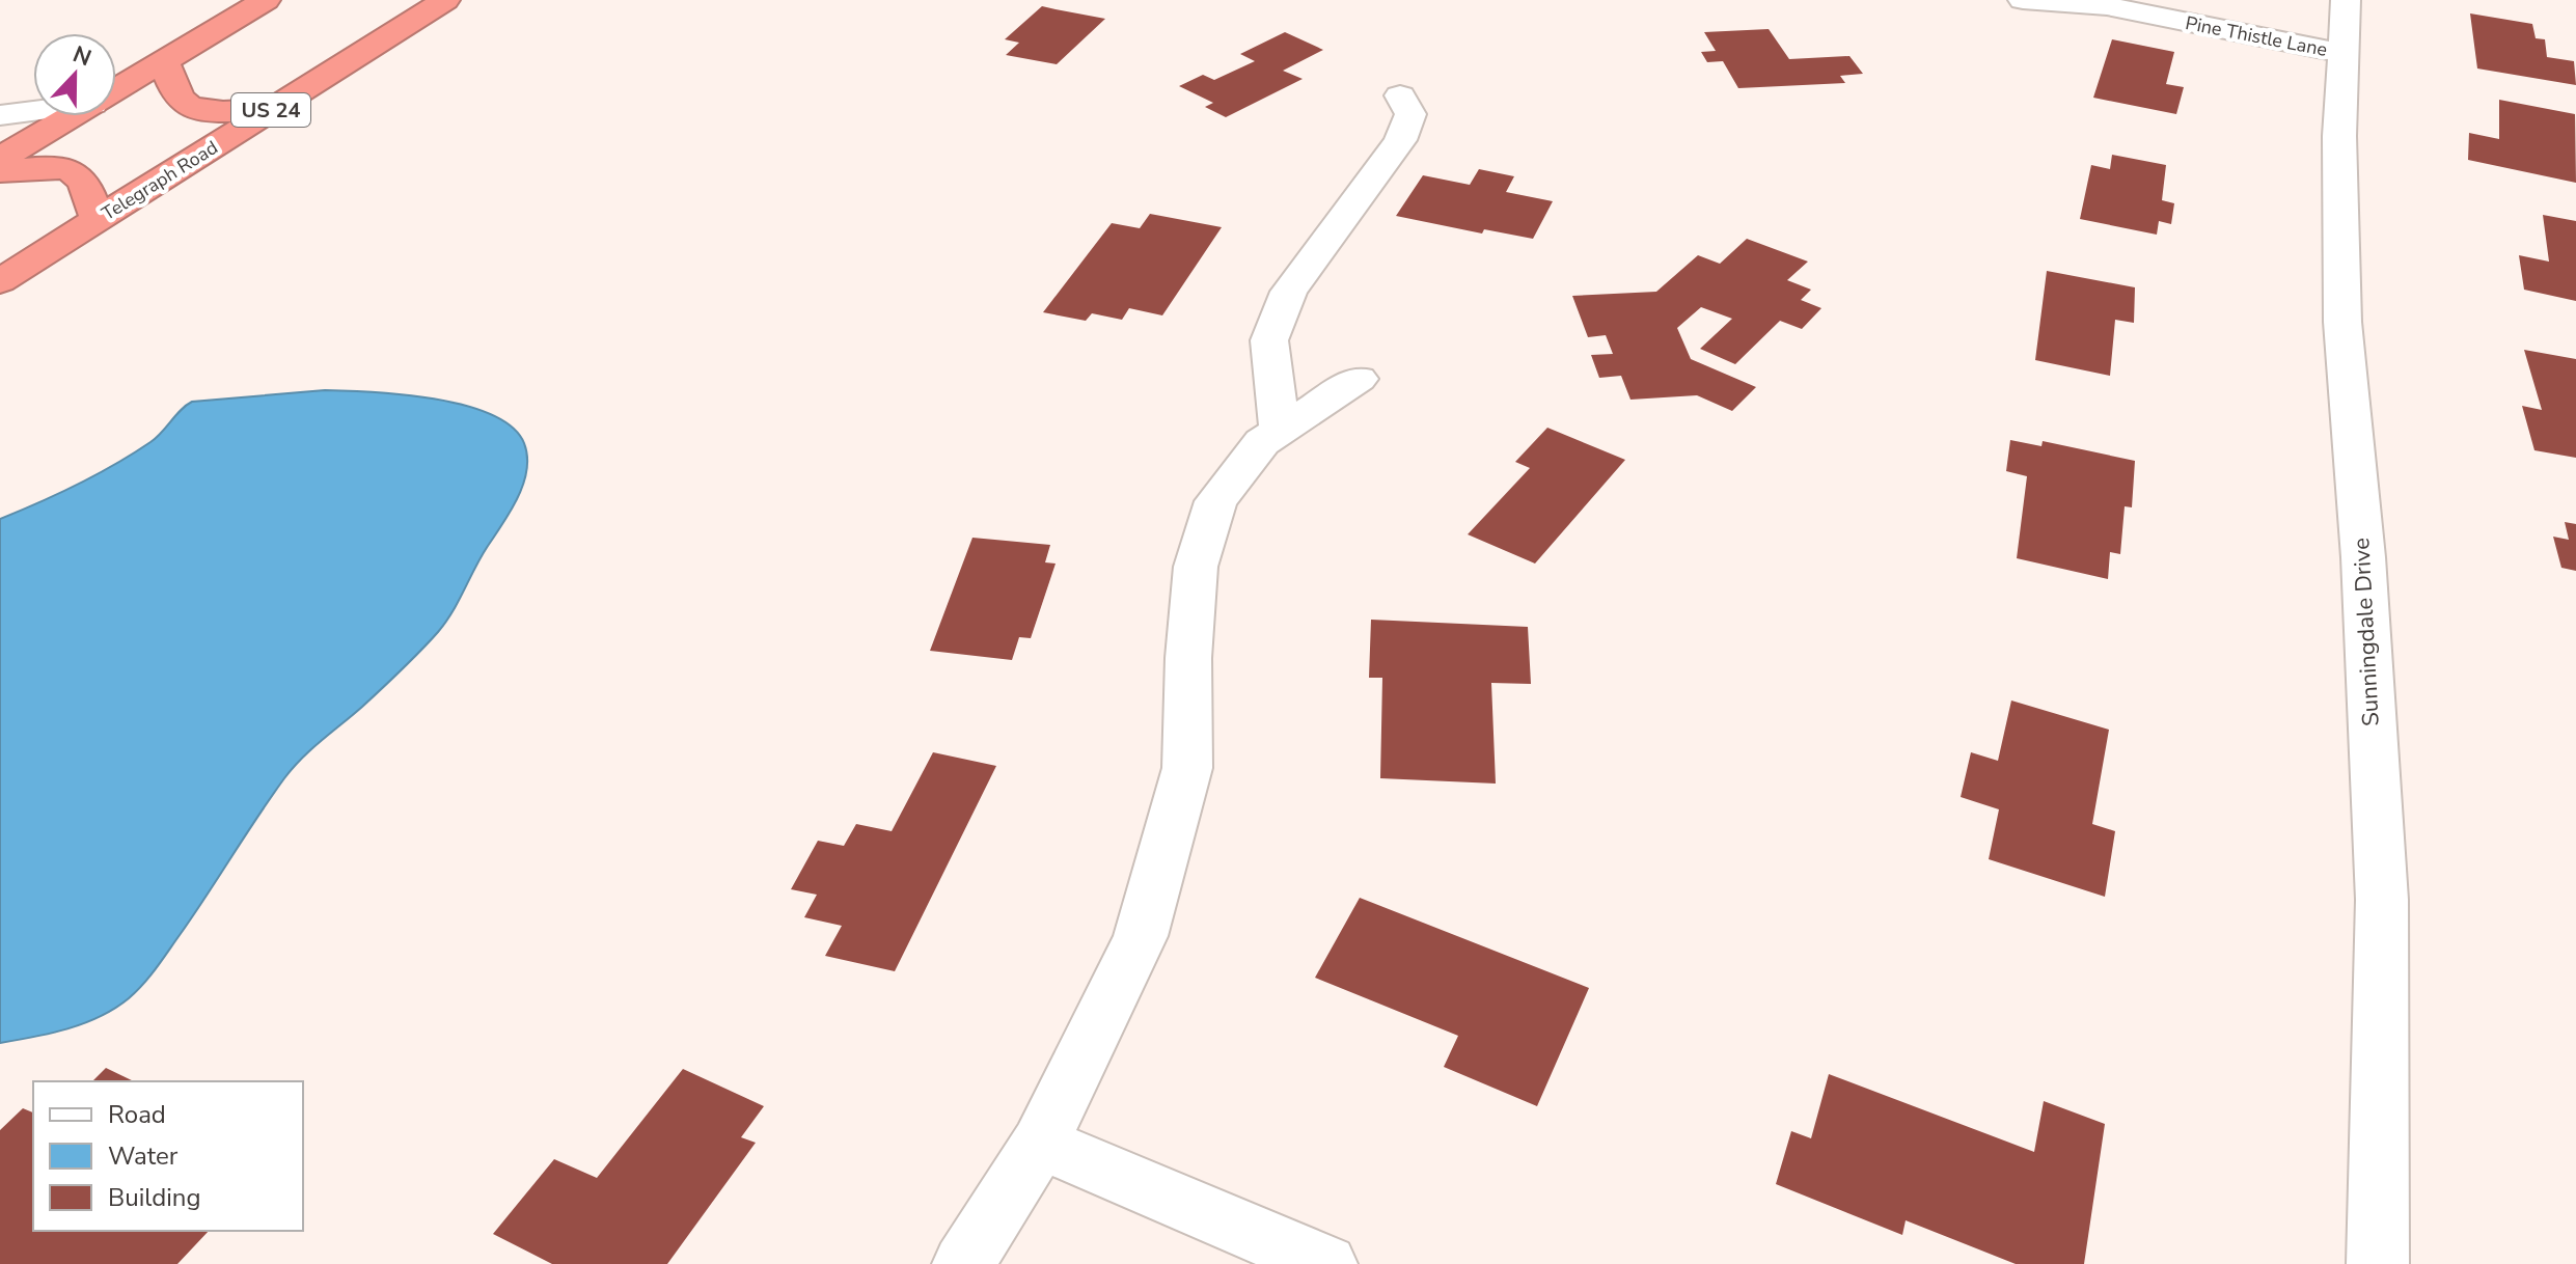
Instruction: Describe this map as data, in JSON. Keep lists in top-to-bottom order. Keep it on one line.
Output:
{"streets":{"highway":["US 24","Telegraph Road"],"street":["Pine Thistle Lane","Sunningdale Drive"]},"crossings":[["Pine Thistle Lane","Sunningdale Drive"]],"legend":["Road","Water","Building"],"north":"top"}
